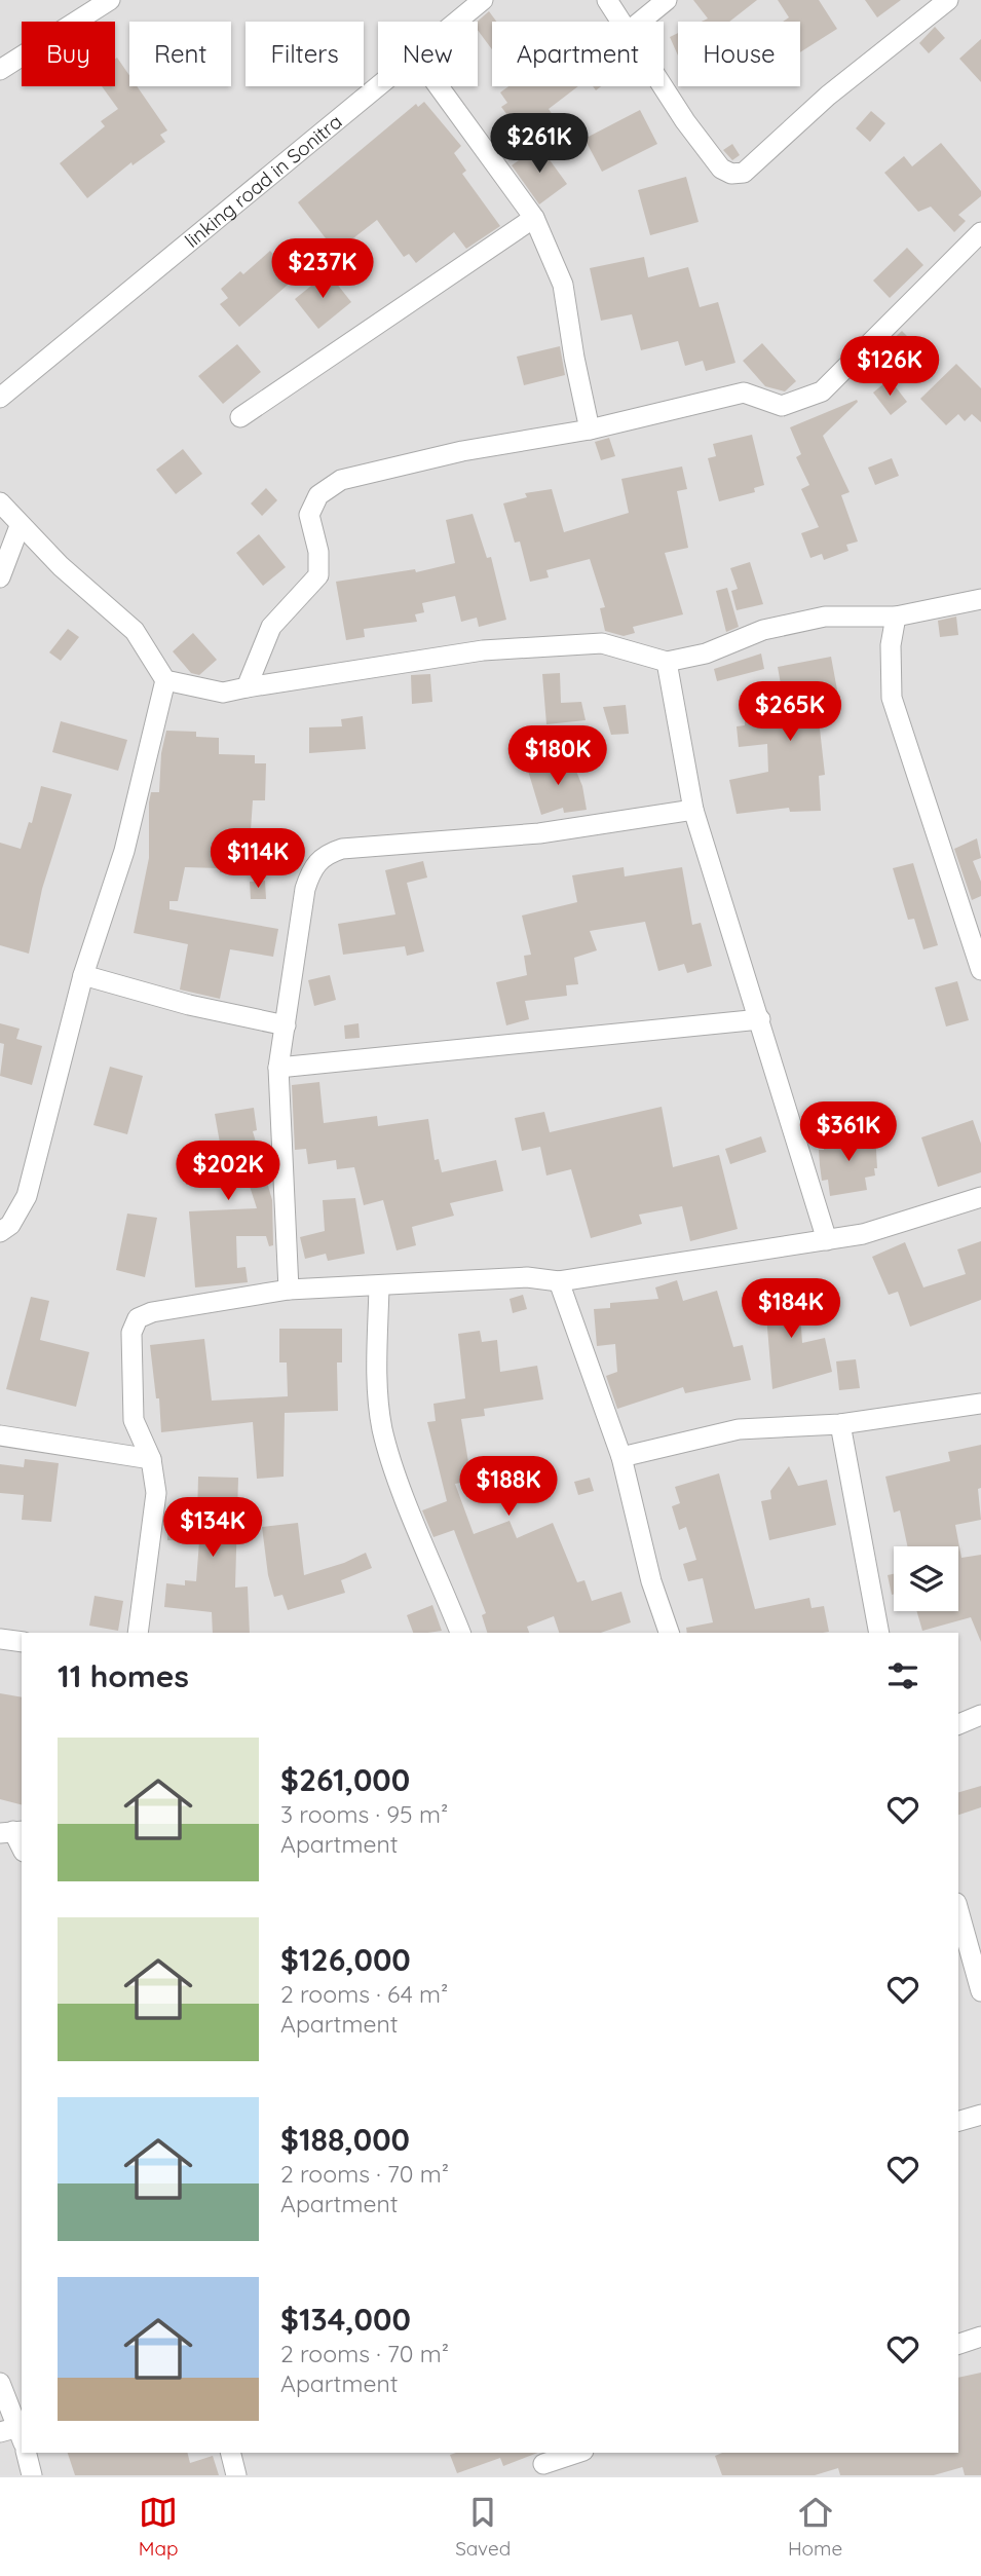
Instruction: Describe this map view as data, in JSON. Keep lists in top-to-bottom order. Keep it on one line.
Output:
{"streets":{"street":["linking road in Sonitra"]},"page":{"chip":["Buy","Rent","Filters","New","Apartment","House"],"price":["$261K","$237K","$126K","$265K","$180K","$114K","$361K","$202K","$184K","$188K","$134K"],"heading":"11 homes","list":[{"name":"$261,000","note":"3 rooms · 95 m² · Apartment"},{"name":"$126,000","note":"2 rooms · 64 m² · Apartment"},{"name":"$188,000","note":"2 rooms · 70 m² · Apartment"},{"name":"$134,000","note":"2 rooms · 70 m² · Apartment"}],"tabs":["Map","Saved","Home"]}}
